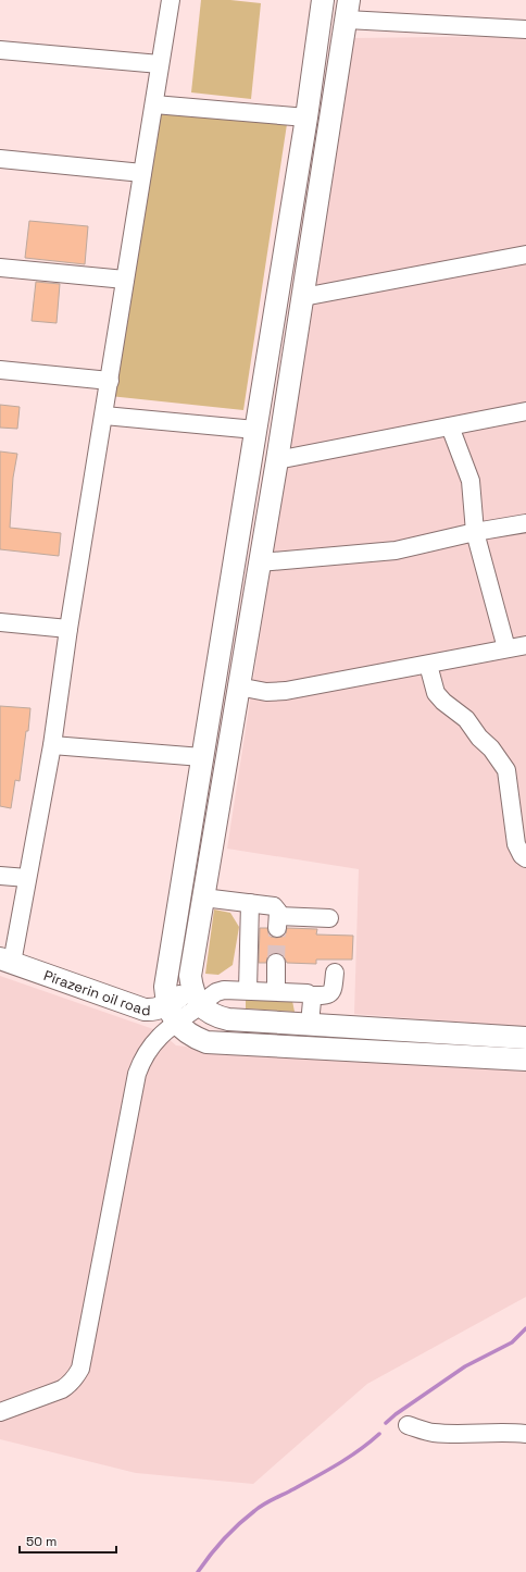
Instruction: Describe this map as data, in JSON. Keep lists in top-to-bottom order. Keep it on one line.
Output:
{"streets":{"main road":["Pirazerin oil road"]},"scale_bar":"50 m"}
